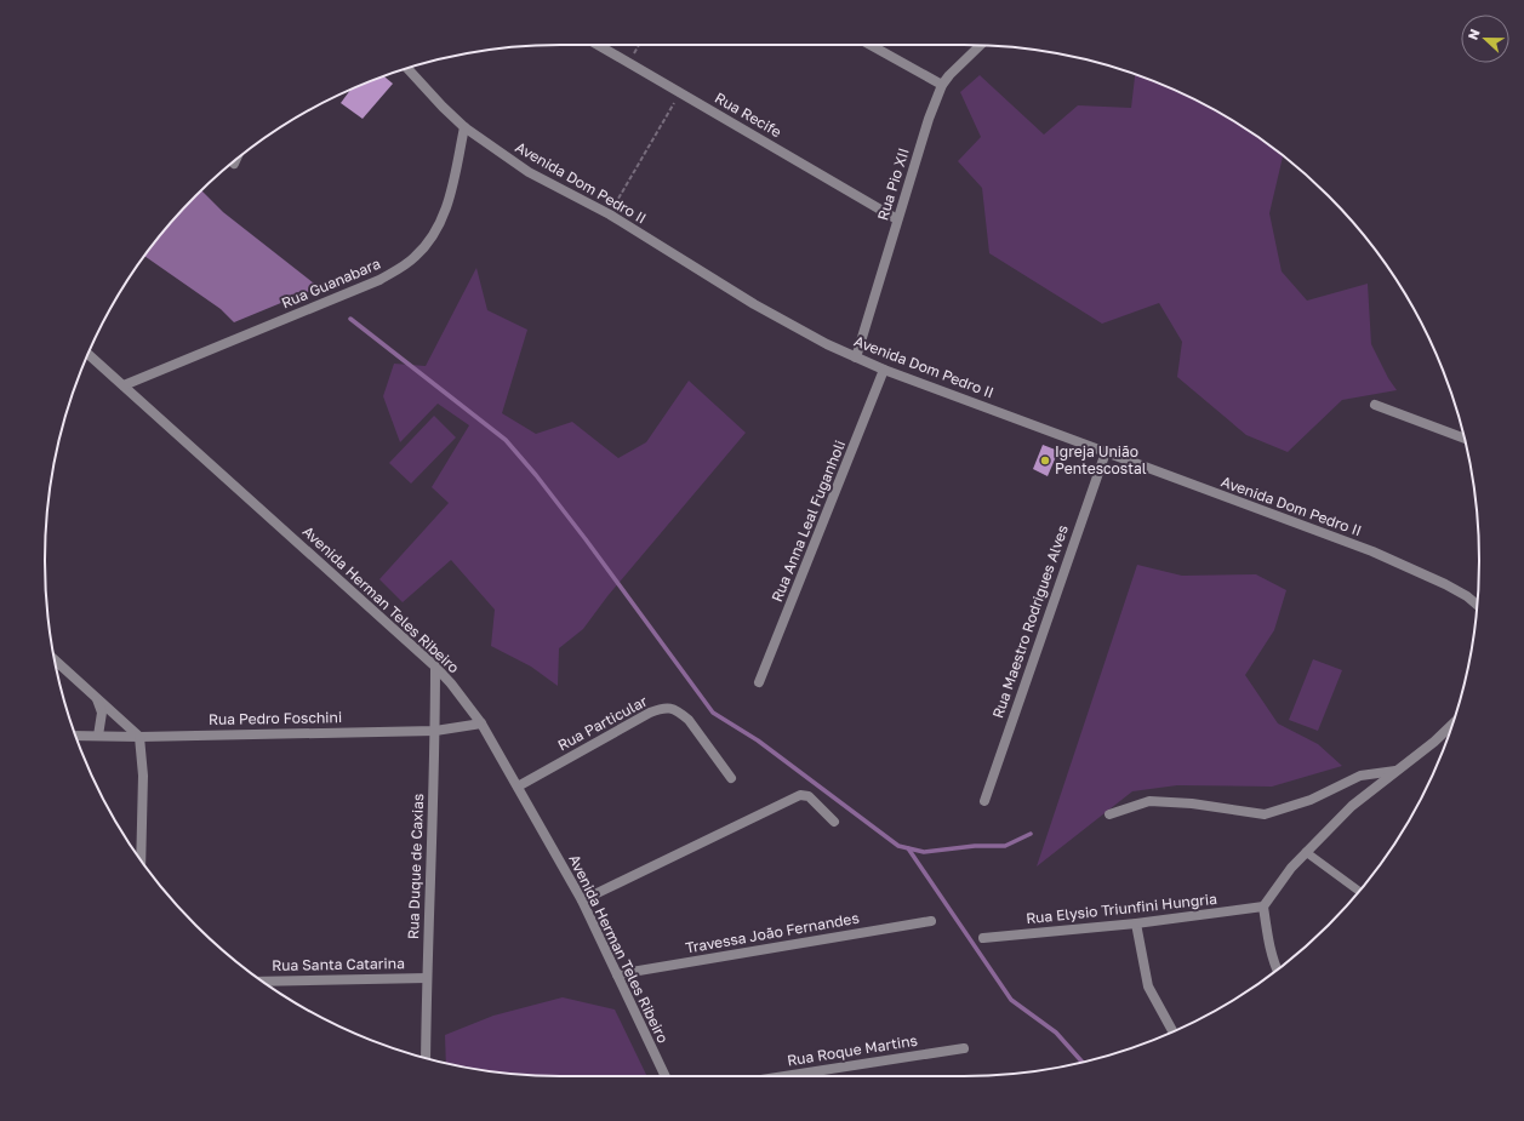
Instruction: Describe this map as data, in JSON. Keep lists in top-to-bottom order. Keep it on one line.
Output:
{"streets":{"street":["Rua Recife","Avenida Dom Pedro II","Rua Pio XII","Rua Guanabara","Rua Anna Leal Fuganholi","Avenida Herman Teles Ribeiro","Rua Maestro Rodrigues Alves","Rua Pedro Foschini","Rua Particular","Rua Duque de Caxias","Rua Elysio Triunfini Hungria","Travessa João Fernandes","Rua Santa Catarina","Rua Roque Martins"]},"crossings":[["Rua Recife","Rua Pio XII"],["Avenida Dom Pedro II","Rua Pio XII"],["Avenida Dom Pedro II","Rua Guanabara"],["Avenida Dom Pedro II","Rua Anna Leal Fuganholi"],["Avenida Dom Pedro II","Rua Maestro Rodrigues Alves"],["Rua Guanabara","Avenida Herman Teles Ribeiro"],["Avenida Herman Teles Ribeiro","Rua Pedro Foschini"],["Avenida Herman Teles Ribeiro","Rua Particular"],["Avenida Herman Teles Ribeiro","Rua Duque de Caxias"],["Avenida Herman Teles Ribeiro","Travessa João Fernandes"],["Rua Pedro Foschini","Rua Duque de Caxias"],["Rua Duque de Caxias","Rua Santa Catarina"]],"places":["Igreja União Pentescostal"],"north":"left"}
